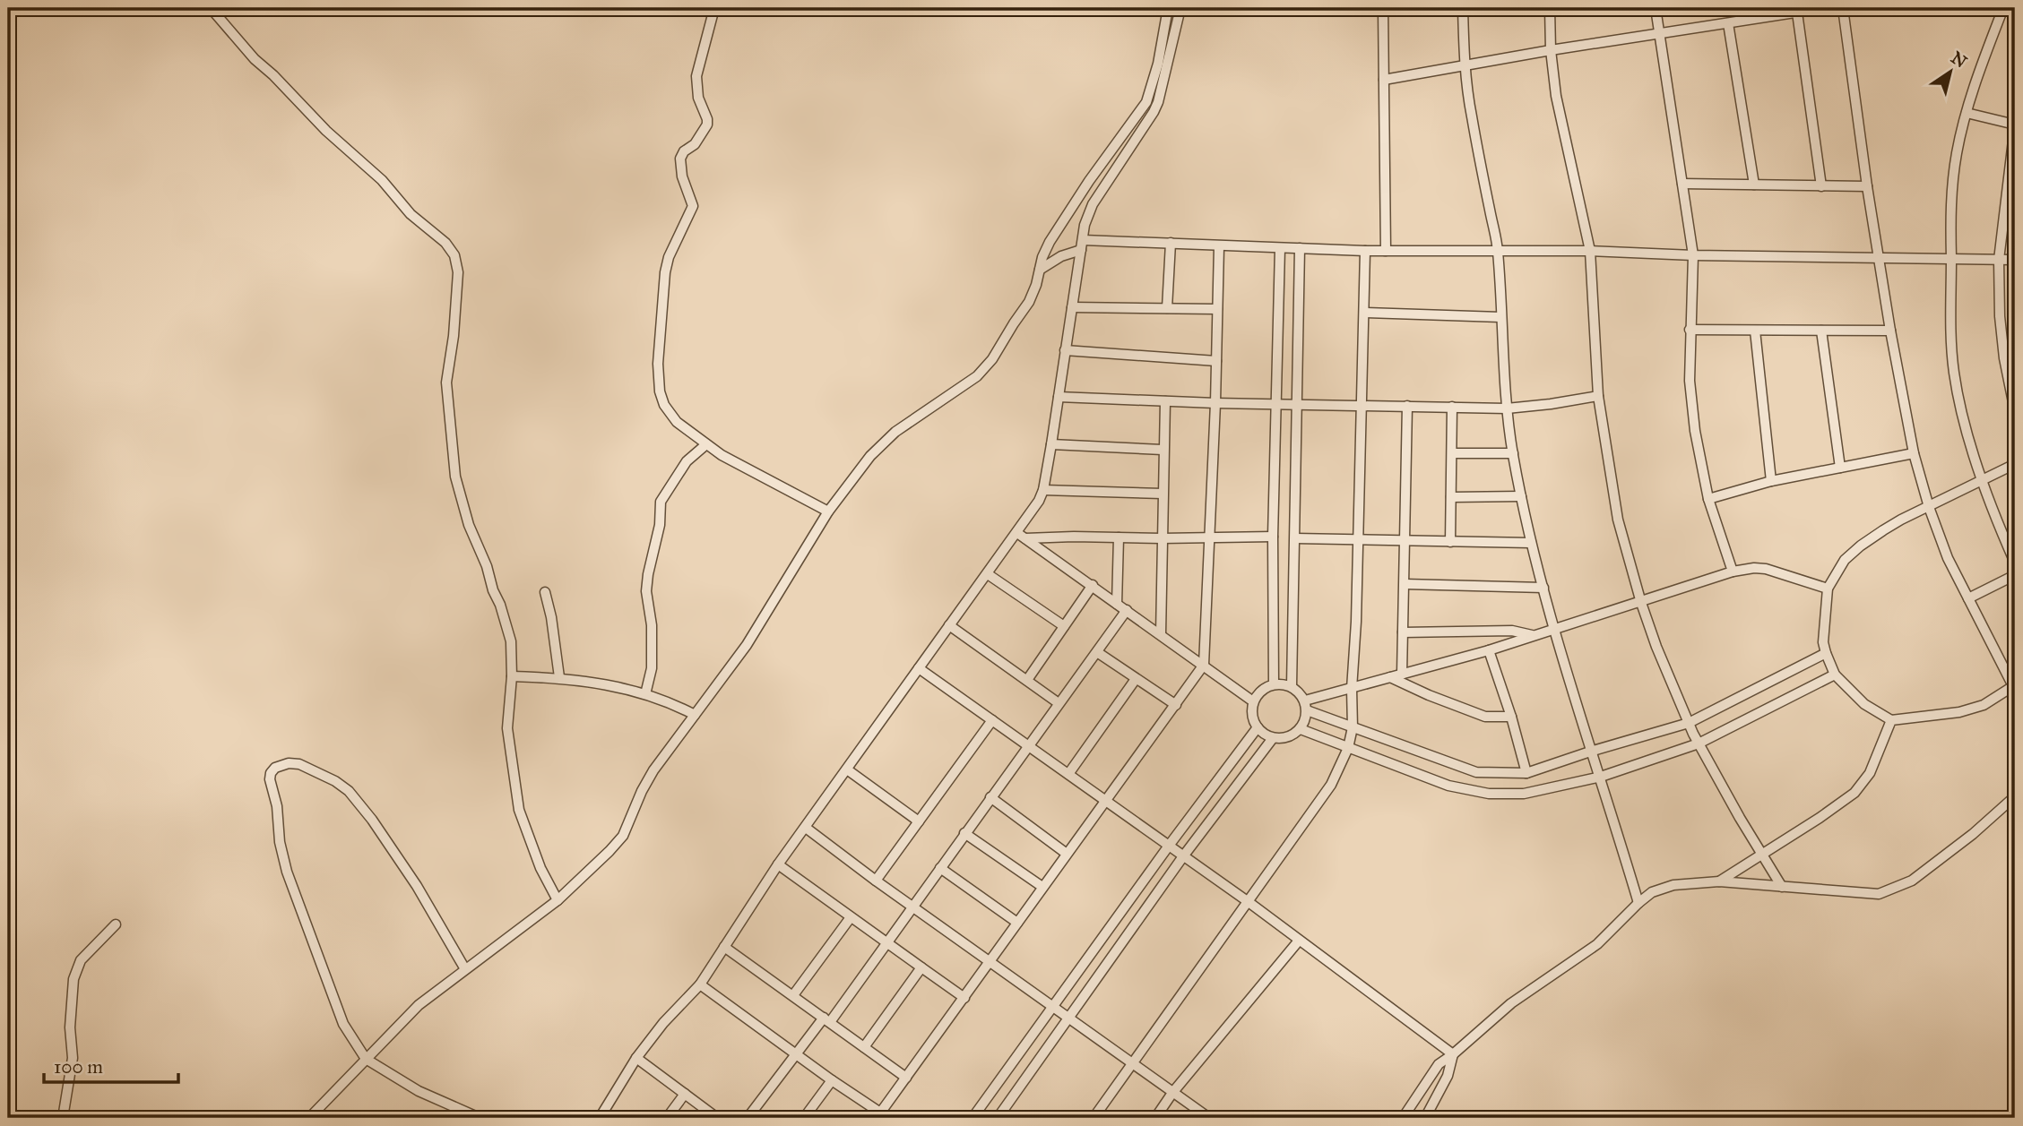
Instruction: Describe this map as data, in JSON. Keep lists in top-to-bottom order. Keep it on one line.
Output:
{"scale_bar":"100 m","north":"top right"}
